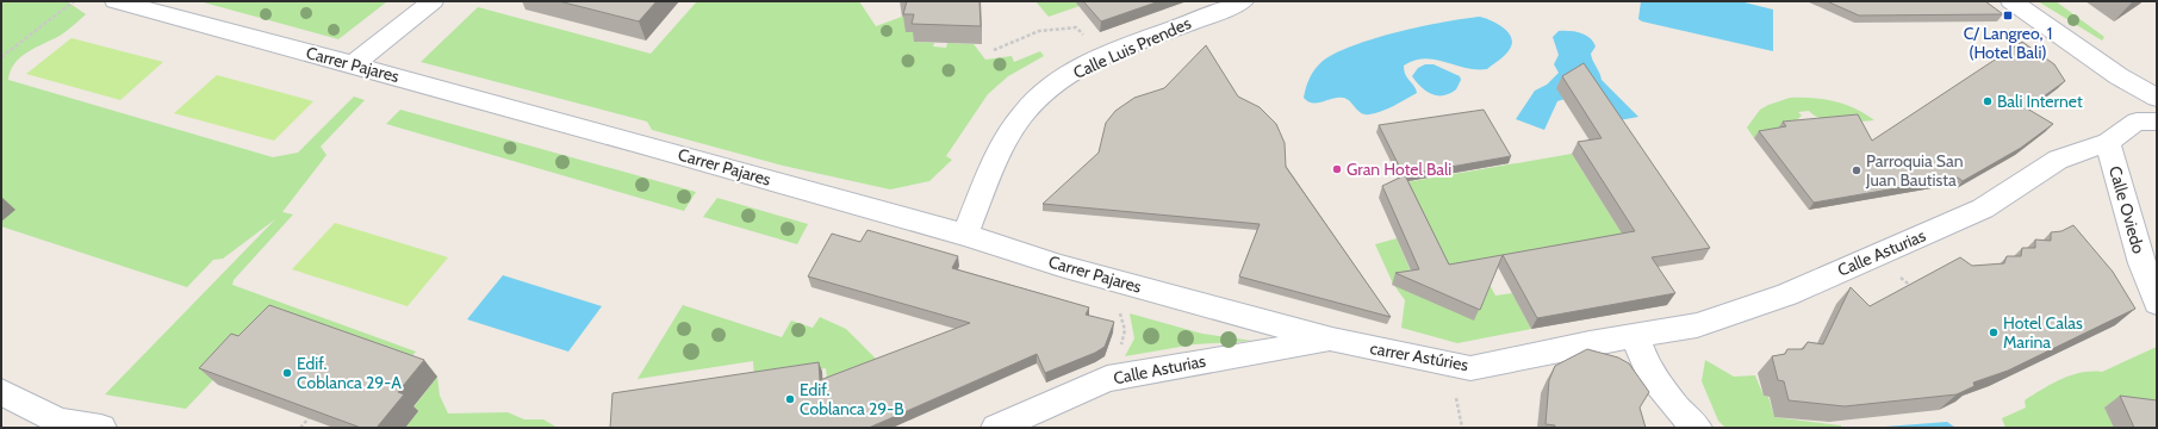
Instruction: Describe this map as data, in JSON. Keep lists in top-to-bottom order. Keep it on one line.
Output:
{"streets":{"street":["Calle Luis Prendes","Carrer Pajares","Calle Oviedo","Calle Asturias","carrer Astúries"]},"crossings":[["Calle Luis Prendes","Carrer Pajares"],["Carrer Pajares","Calle Asturias"],["Carrer Pajares","carrer Astúries"],["Calle Oviedo","Calle Asturias"],["Calle Asturias","carrer Astúries"]],"places":{"transit":["C/ Langreo, 1 (Hotel Bali)"],"other":["Bali Internet","Gran Hotel Bali","Parroquia San Juan Bautista","Hotel Calas Marina","Edif. Coblanca 29-A","Edif. Coblanca 29-B"]}}
